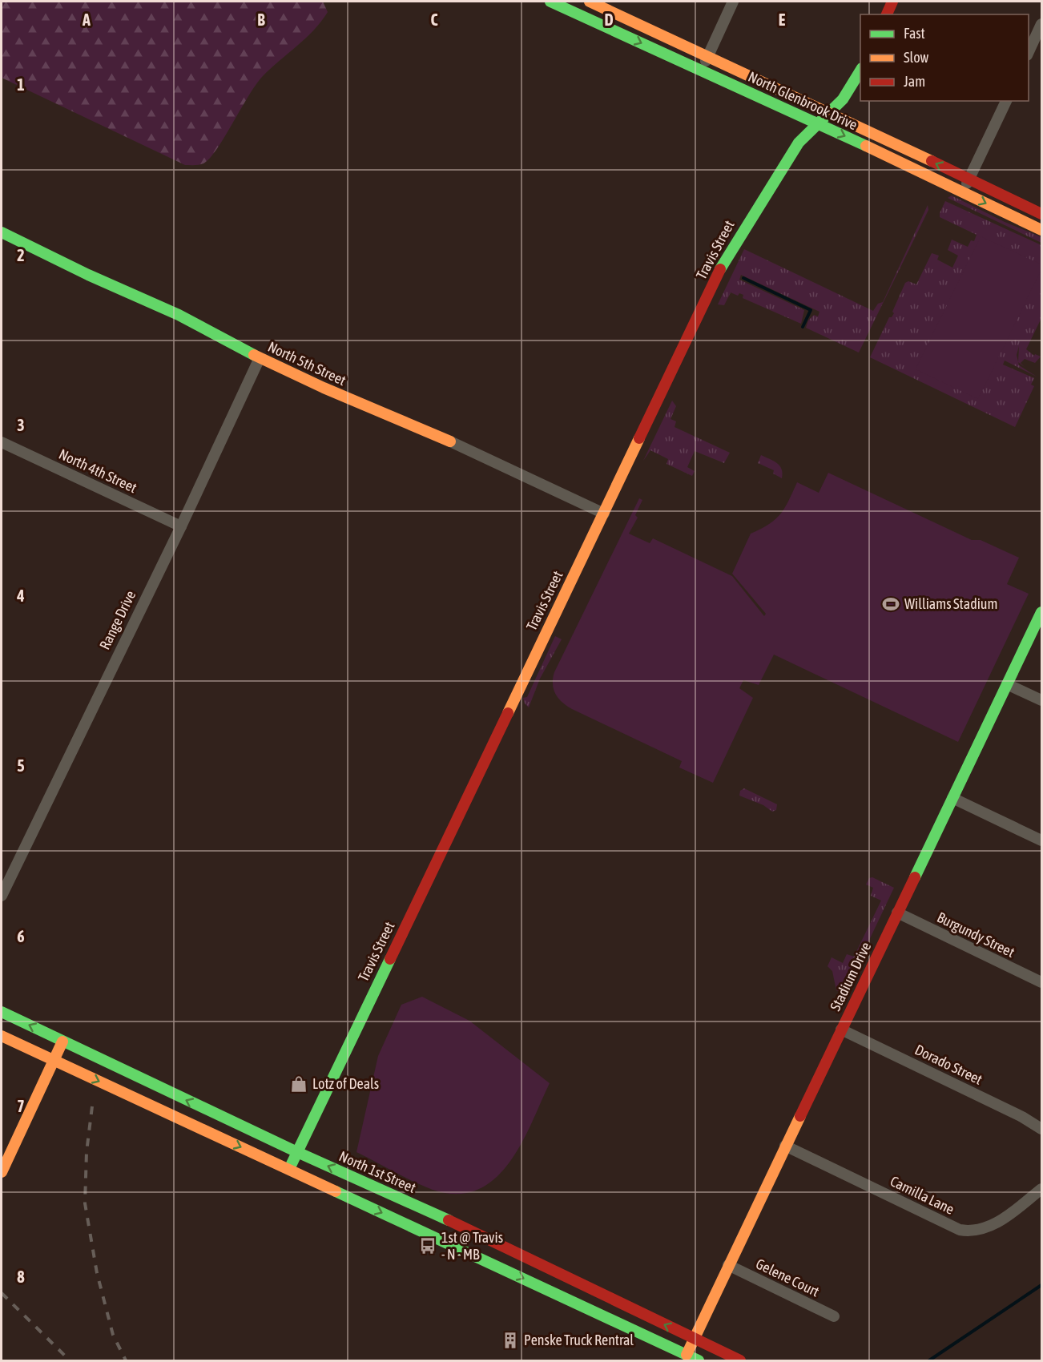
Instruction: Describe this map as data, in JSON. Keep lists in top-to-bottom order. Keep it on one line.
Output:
{"streets":{"main road":["North Glenbrook Drive","Travis Street","North 5th Street","Stadium Drive","North 1st Street"],"street":["North 4th Street","Range Drive","Burgundy Street","Dorado Street","Camilla Lane","Gelene Court"]},"crossings":[["North Glenbrook Drive","Travis Street"],["Travis Street","North 5th Street"],["Travis Street","North 1st Street"],["North 5th Street","Range Drive"],["North 4th Street","Range Drive"],["Burgundy Street","Stadium Drive"],["Stadium Drive","Dorado Street"],["Stadium Drive","North 1st Street"],["Stadium Drive","Camilla Lane"],["Stadium Drive","Gelene Court"]],"places":{"sports":["Williams Stadium"],"shop":["Lotz of Deals"],"bus stop":["1st @ Travis - N - MB"],"building":["Penske Truck Rentral"]},"legend":["Fast","Slow","Jam"],"grid":{"columns":["A","B","C","D","E"],"rows":["1","2","3","4","5","6","7","8"]}}
